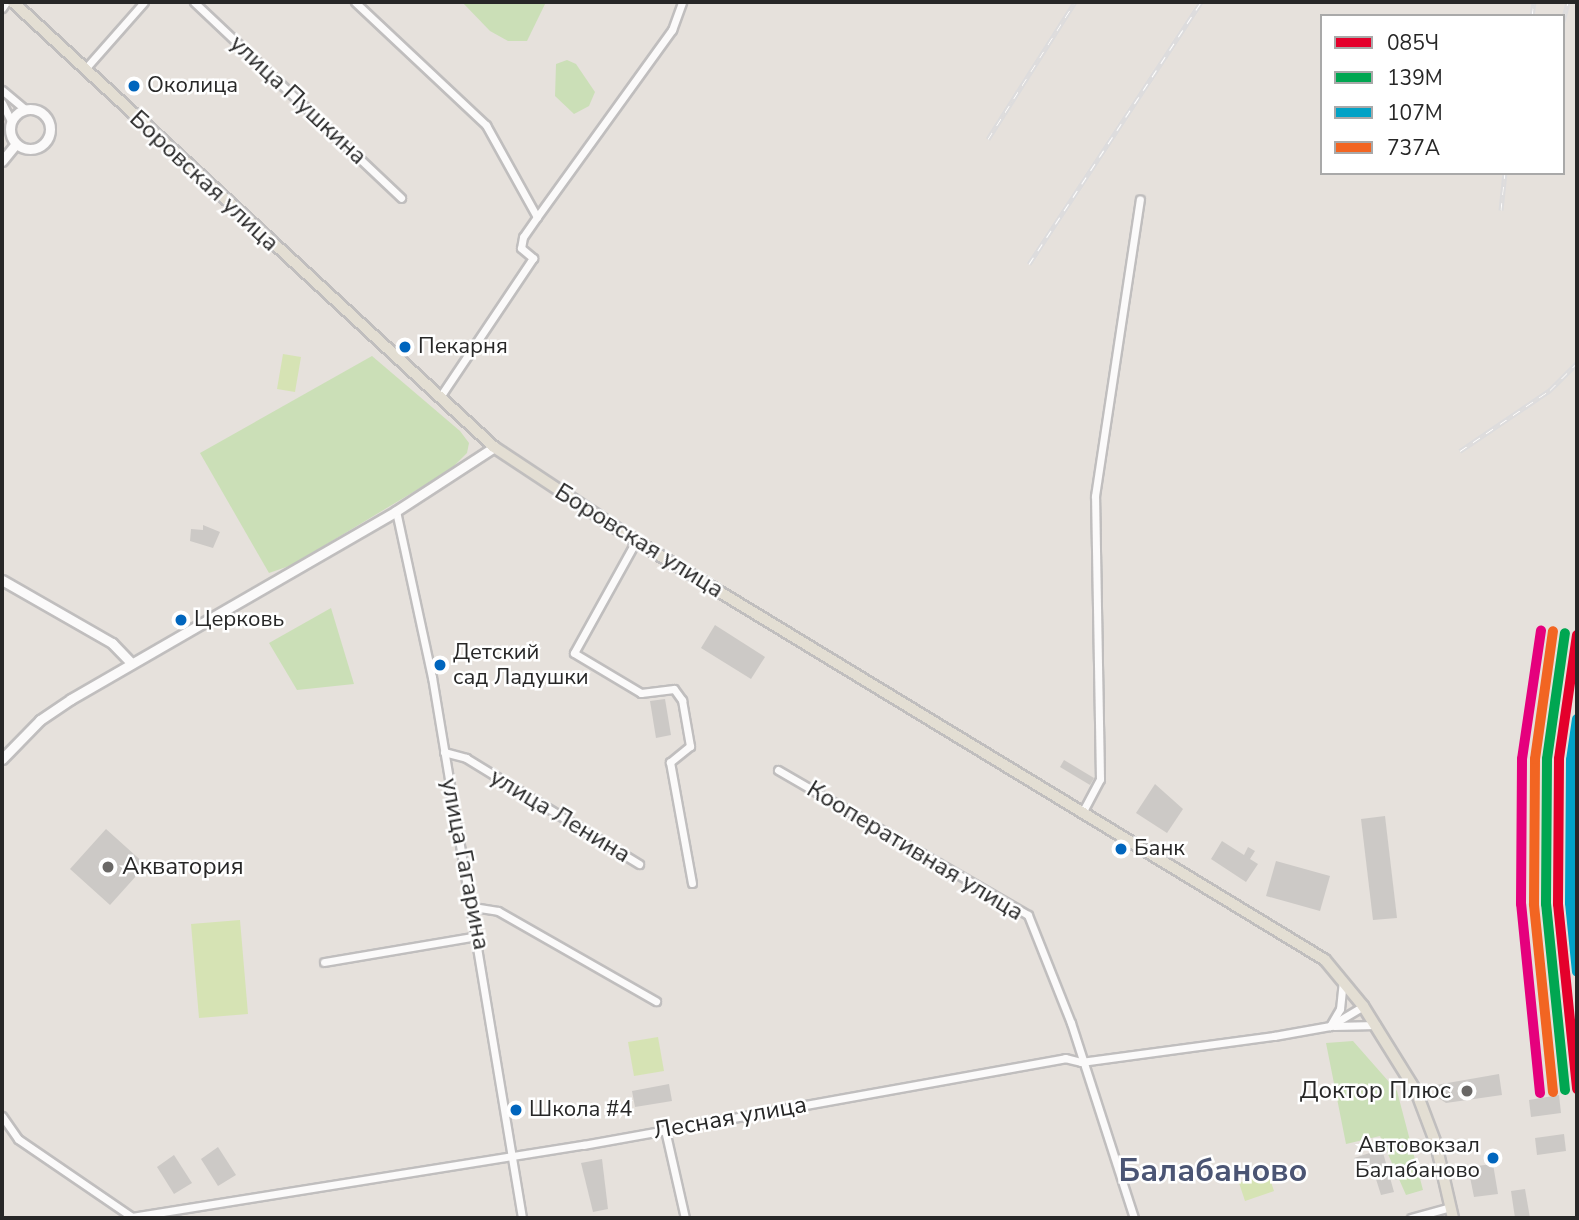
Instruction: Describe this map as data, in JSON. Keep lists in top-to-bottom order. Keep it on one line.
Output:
{"streets":{"main road":["Боровская улица"],"street":["улица Пушкина","улица Ленина","Кооперативная улица","улица Гагарина","Лесная улица"]},"crossings":[["Боровская улица","Лесная улица"],["улица Ленина","улица Гагарина"],["Кооперативная улица","Лесная улица"],["улица Гагарина","Лесная улица"]],"districts":["Балабаново"],"places":["Околица","Пекарня","Церковь","Детский сад Ладушки","Банк","Акватория","Доктор Плюс","Школа #4","Автовокзал Балабаново"],"lines":["transit line 737А","transit line 139М","transit line 085Ч","transit line 107М"],"legend":["085Ч","139М","107М","737А"]}
